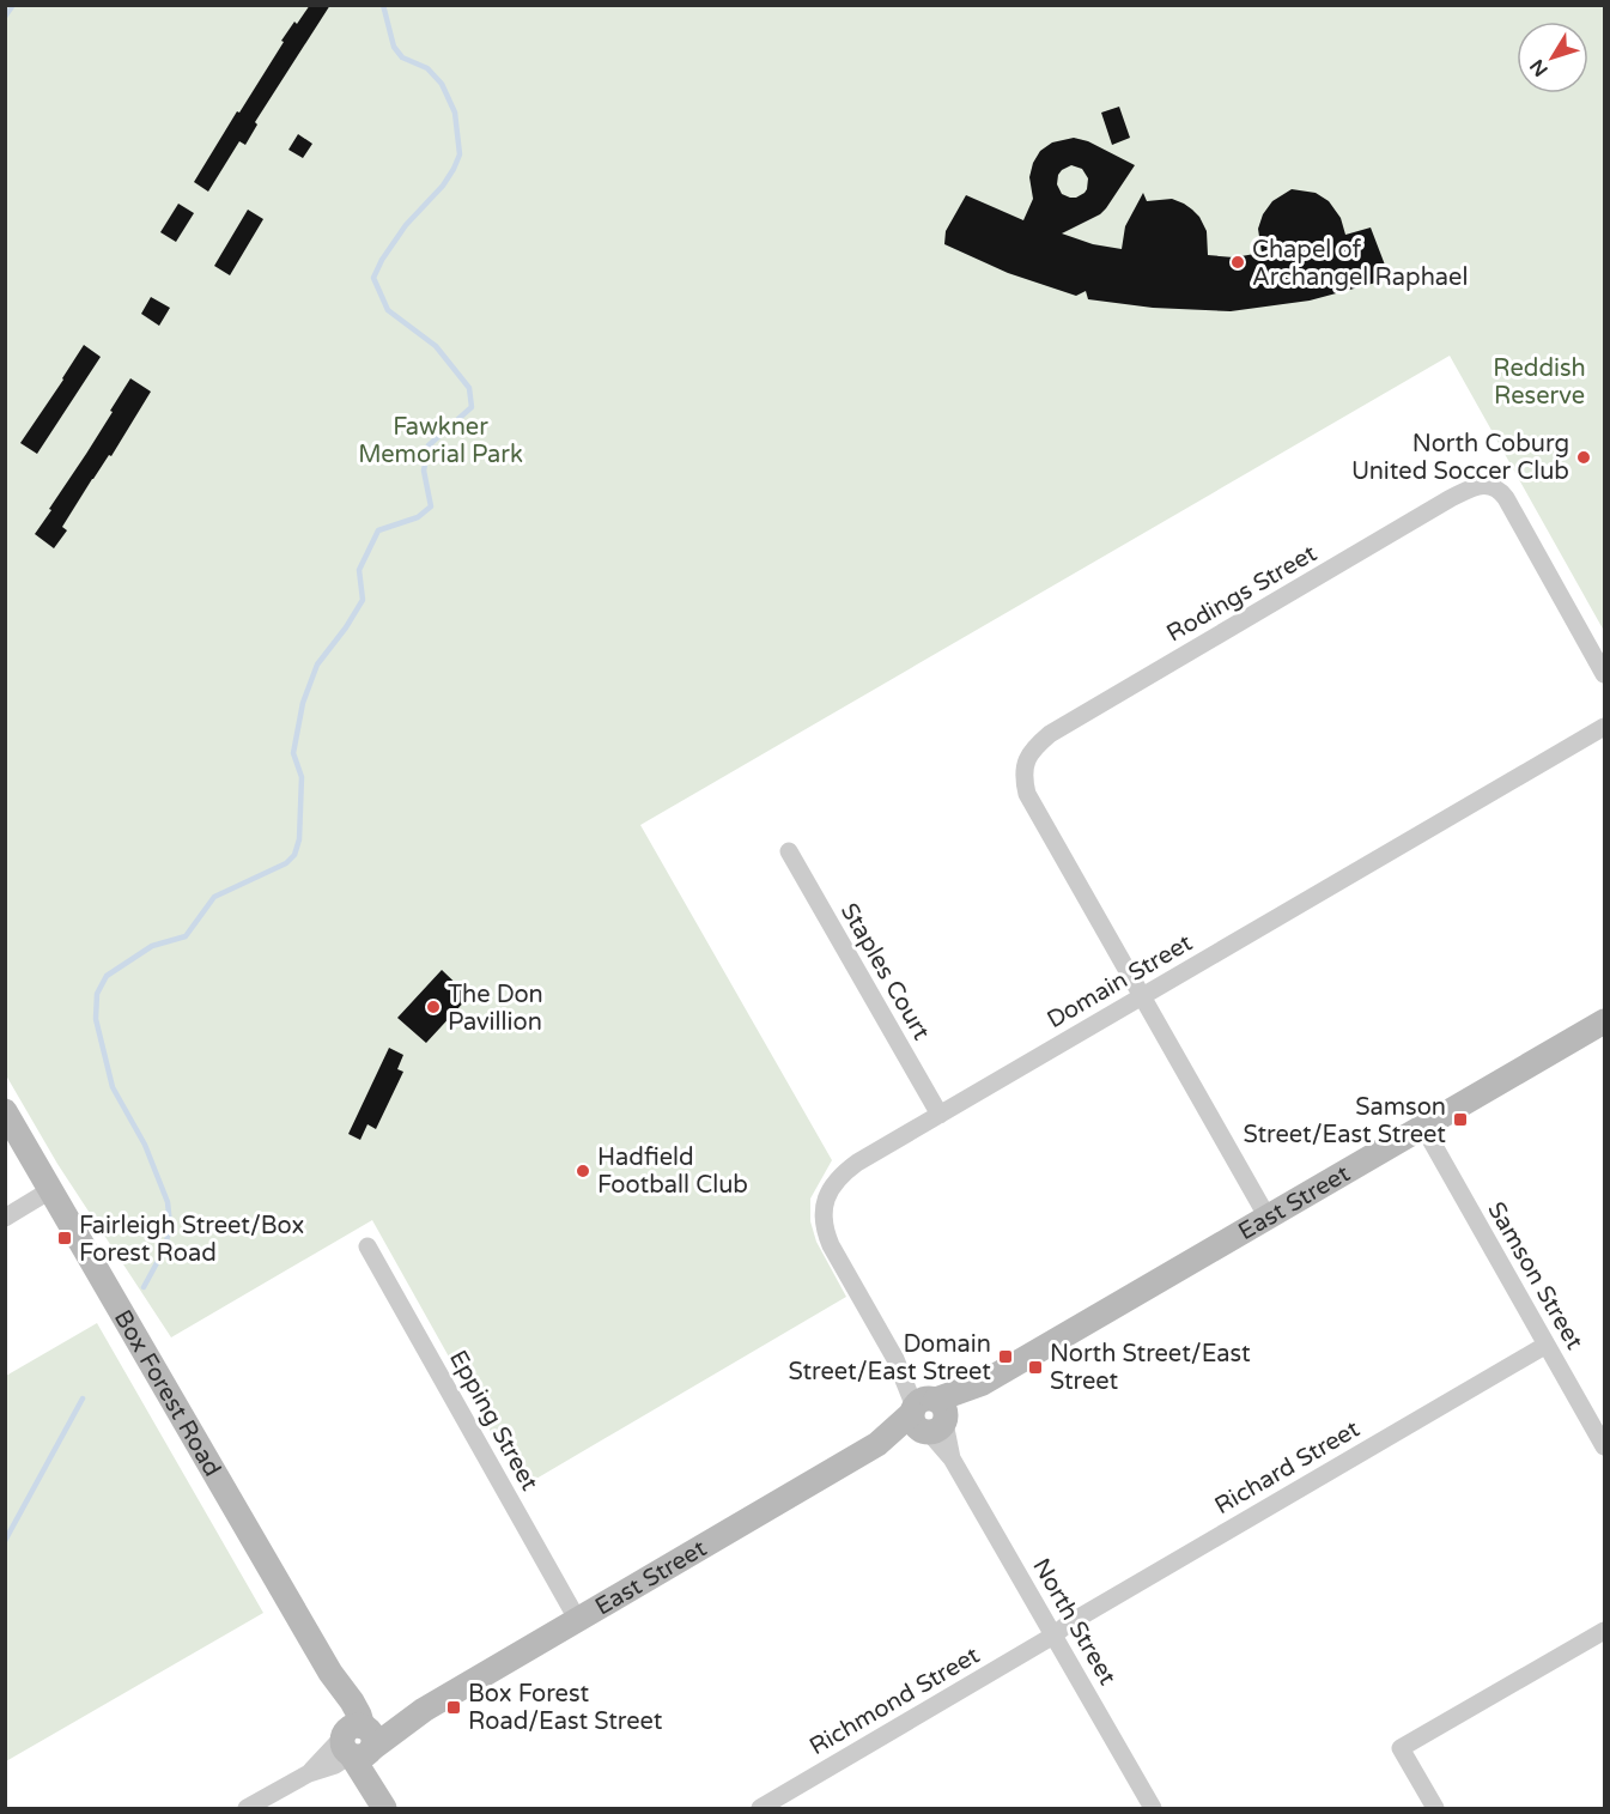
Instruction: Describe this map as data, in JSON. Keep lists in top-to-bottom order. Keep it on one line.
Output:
{"streets":{"street":["Rodings Street","Staples Court","Domain Street","East Street","Samson Street","Box Forest Road","Epping Street","Richard Street","North Street","Richmond Street"]},"crossings":[["Rodings Street","Domain Street"],["Staples Court","Domain Street"],["Domain Street","East Street"],["Domain Street","North Street"],["East Street","Samson Street"],["East Street","Box Forest Road"],["East Street","Epping Street"],["East Street","North Street"],["Samson Street","Richard Street"],["Richard Street","North Street"],["Richard Street","Richmond Street"],["North Street","Richmond Street"]],"parks":["Reddish Reserve","Fawkner Memorial Park"],"places":{"other":["Chapel of Archangel Raphael","North Coburg United Soccer Club","The Don Pavillion","Hadfield Football Club"],"transit":["Samson Street/East Street","Fairleigh Street/Box Forest Road","Domain Street/East Street","North Street/East Street","Box Forest Road/East Street"]},"north":"bottom left"}
